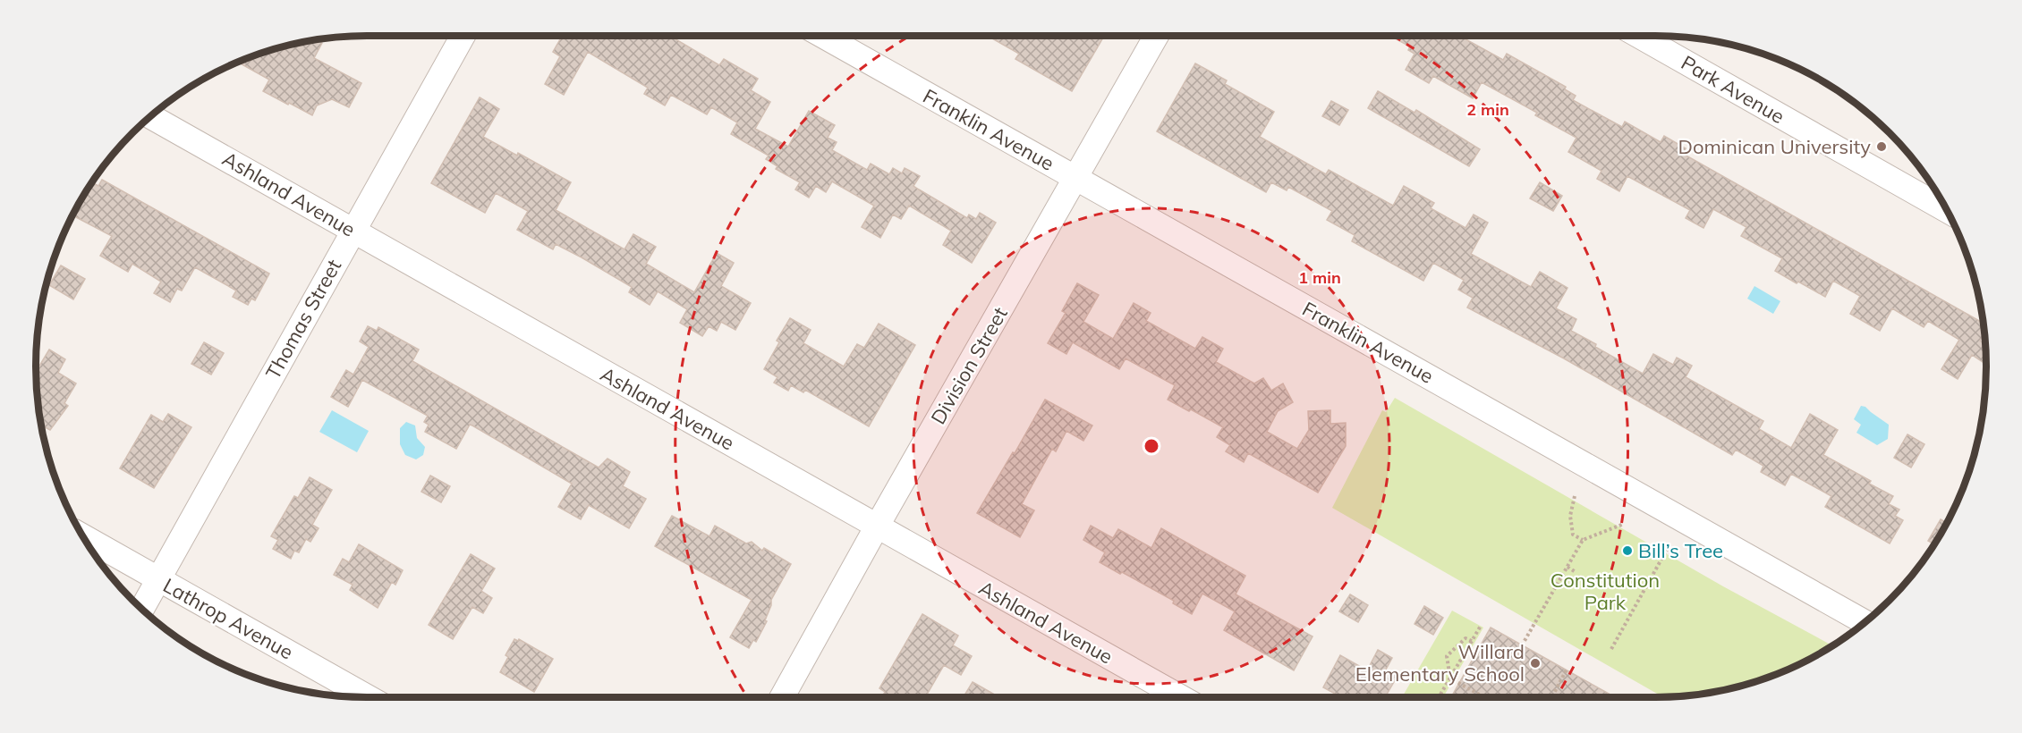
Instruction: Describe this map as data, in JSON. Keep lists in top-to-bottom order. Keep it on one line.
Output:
{"streets":{"street":["Park Avenue","Franklin Avenue","Ashland Avenue","Thomas Street","Division Street","Lathrop Avenue"]},"crossings":[["Franklin Avenue","Division Street"],["Ashland Avenue","Thomas Street"],["Ashland Avenue","Division Street"],["Thomas Street","Lathrop Avenue"]],"parks":["Constitution Park"],"places":["Dominican University","Bill’s Tree","Willard Elementary School"],"rings":["2 min","1 min"]}
